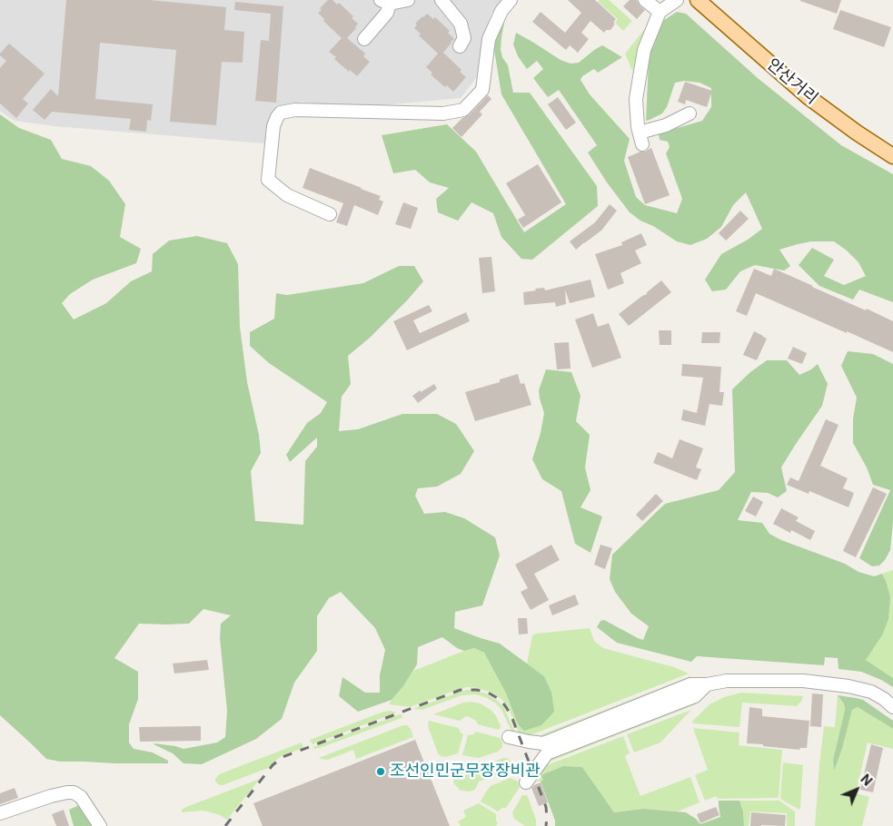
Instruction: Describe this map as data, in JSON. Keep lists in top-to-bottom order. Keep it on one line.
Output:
{"streets":{"main road":["안산거리"]},"places":["조선인민군무장장비관"],"north":"top right"}
